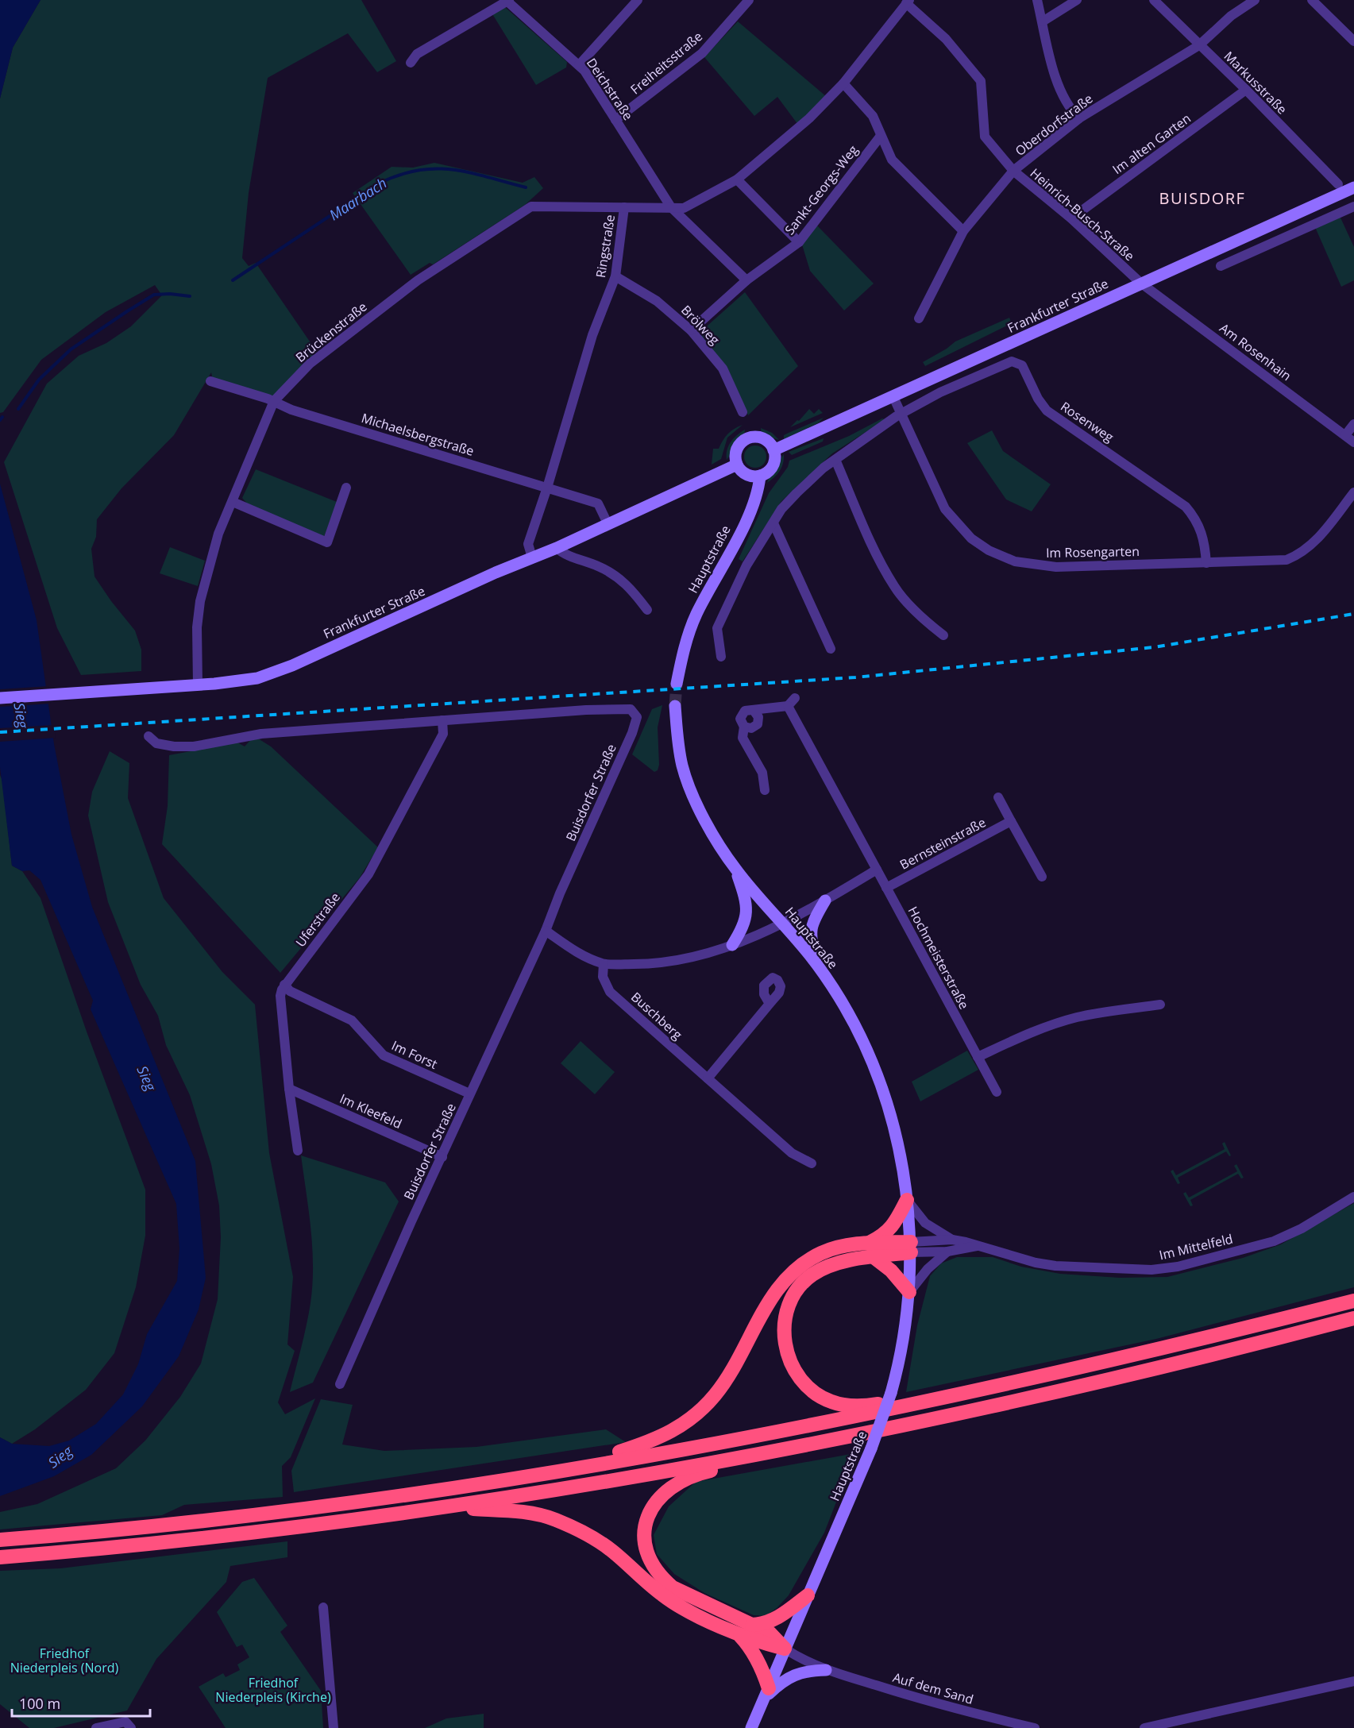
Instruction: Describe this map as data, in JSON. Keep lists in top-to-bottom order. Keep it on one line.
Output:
{"streets":{"main road":["Frankfurter Straße","Hauptstraße"],"street":["Freiheitsstraße","Markusstraße","Deichstraße","Oberdorfstraße","Im alten Garten","Sankt-Georgs-Weg","Heinrich-Busch-Straße","Ringstraße","Brölweg","Brückenstraße","Am Rosenhain","Rosenweg","Michaelsbergstraße","Im Rosengarten","Buisdorfer Straße","Bernsteinstraße","Uferstraße","Hochmeisterstraße","Buschberg","Im Forst","Im Kleefeld","Im Mittelfeld","Auf dem Sand"]},"crossings":[["Freiheitsstraße","Deichstraße"],["Markusstraße","Oberdorfstraße"],["Markusstraße","Im alten Garten"],["Deichstraße","Sankt-Georgs-Weg"],["Deichstraße","Ringstraße"],["Oberdorfstraße","Heinrich-Busch-Straße"],["Im alten Garten","Heinrich-Busch-Straße"],["Sankt-Georgs-Weg","Brölweg"],["Heinrich-Busch-Straße","Ringstraße"],["Heinrich-Busch-Straße","Frankfurter Straße"],["Heinrich-Busch-Straße","Am Rosenhain"],["Ringstraße","Frankfurter Straße"],["Ringstraße","Brölweg"],["Ringstraße","Brückenstraße"],["Ringstraße","Michaelsbergstraße"],["Frankfurter Straße","Brückenstraße"],["Frankfurter Straße","Am Rosenhain"],["Frankfurter Straße","Michaelsbergstraße"],["Frankfurter Straße","Im Rosengarten"],["Frankfurter Straße","Hauptstraße"],["Brückenstraße","Michaelsbergstraße"],["Rosenweg","Im Rosengarten"],["Hauptstraße","Im Mittelfeld"],["Hauptstraße","Auf dem Sand"],["Buisdorfer Straße","Uferstraße"],["Buisdorfer Straße","Im Forst"],["Buisdorfer Straße","Im Kleefeld"],["Bernsteinstraße","Hochmeisterstraße"],["Uferstraße","Im Forst"]],"districts":["BUISDORF"],"water":["Maarbach","Sieg"],"parks":["Friedhof Niederpleis (Nord)","Friedhof Niederpleis (Kirche)"],"scale_bar":"100 m"}
